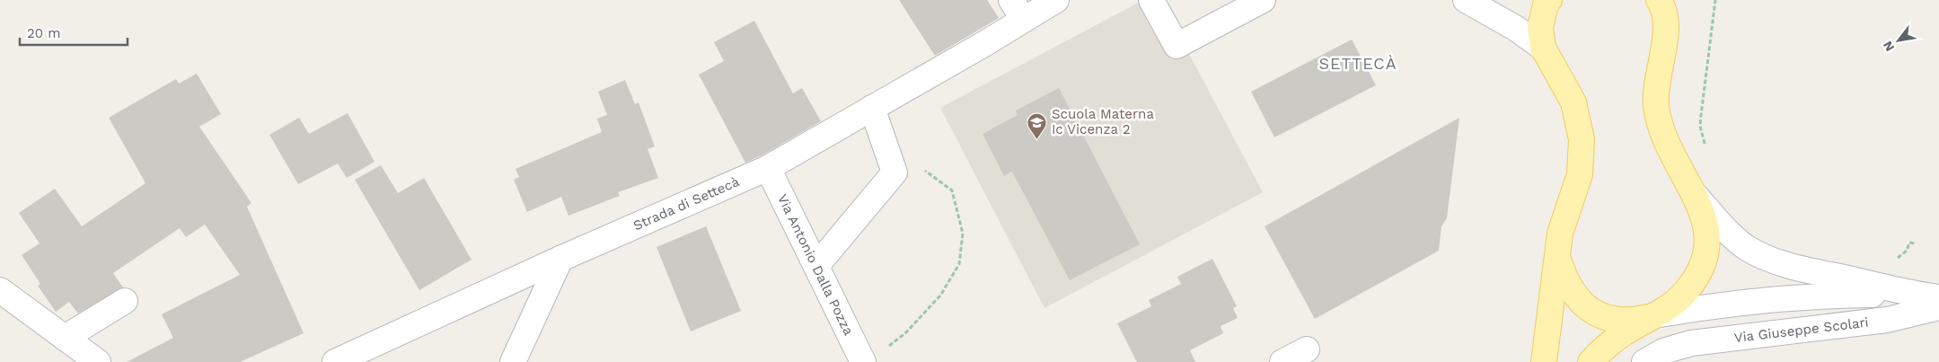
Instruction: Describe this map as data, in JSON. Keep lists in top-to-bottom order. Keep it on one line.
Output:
{"streets":{"street":["Strada di Settecà","Via Antonio Dalla Pozza","Via Giuseppe Scolari"]},"crossings":[["Strada di Settecà","Via Antonio Dalla Pozza"]],"districts":["SETTECÀ"],"places":{"school or university":["Scuola Materna Ic Vicenza 2"]},"scale_bar":"20 m","north":"bottom left"}
